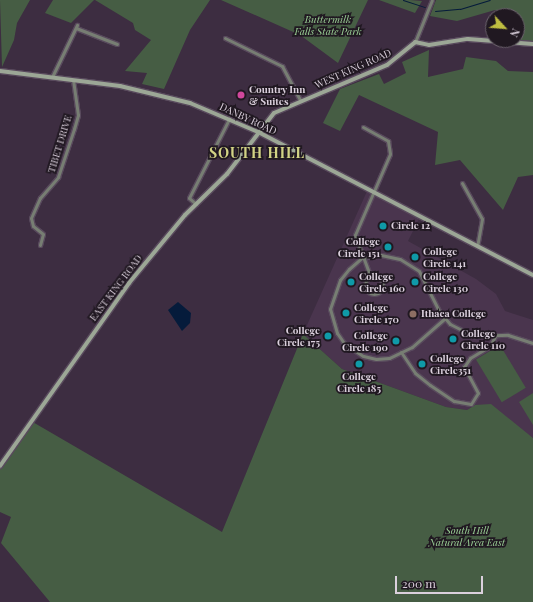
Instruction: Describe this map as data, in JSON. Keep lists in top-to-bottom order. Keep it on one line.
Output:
{"streets":{"street":["WEST KING ROAD","DANBY ROAD","TIBET DRIVE","EAST KING ROAD"]},"crossings":[["WEST KING ROAD","DANBY ROAD"],["WEST KING ROAD","EAST KING ROAD"],["DANBY ROAD","TIBET DRIVE"],["DANBY ROAD","EAST KING ROAD"]],"districts":["SOUTH HILL"],"parks":["Buttermilk Falls State Park","South Hill Natural Area East"],"places":["Country Inn & Suites","Circle 12","College Circle 151","College Circle 141","College Circle 160","College Circle 130","College Circle 170","Ithaca College","College Circle 175","College Circle 110","College Circle 190","College Circle 185","College Circle351"],"scale_bar":"200 m","north":"bottom right"}
